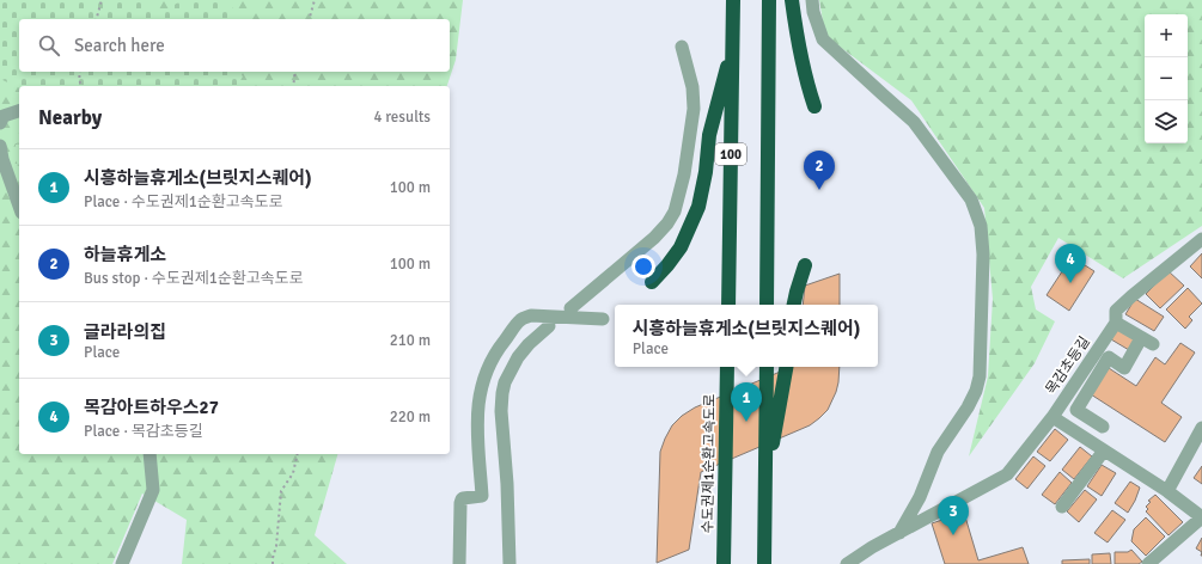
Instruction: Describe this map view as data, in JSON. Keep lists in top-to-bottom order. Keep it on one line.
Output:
{"streets":{"highway":["100","수도권제1순환고속도로"],"street":["목감초등길"]},"page":{"map_buttons":["+","−"],"search":"Search here","heading":["Nearby","4 results"],"list":[{"mark":"1","name":"시흥하늘휴게소(브릿지스퀘어)","note":"Place · 수도권제1순환고속도로","value":"100 m"},{"mark":"2","name":"하늘휴게소","note":"Bus stop · 수도권제1순환고속도로","value":"100 m"},{"mark":"3","name":"글라라의집","note":"Place","value":"210 m"},{"mark":"4","name":"목감아트하우스27","note":"Place · 목감초등길","value":"220 m"}],"pins":["2","4","1","3"],"popup":["시흥하늘휴게소(브릿지스퀘어)","Place"]}}
